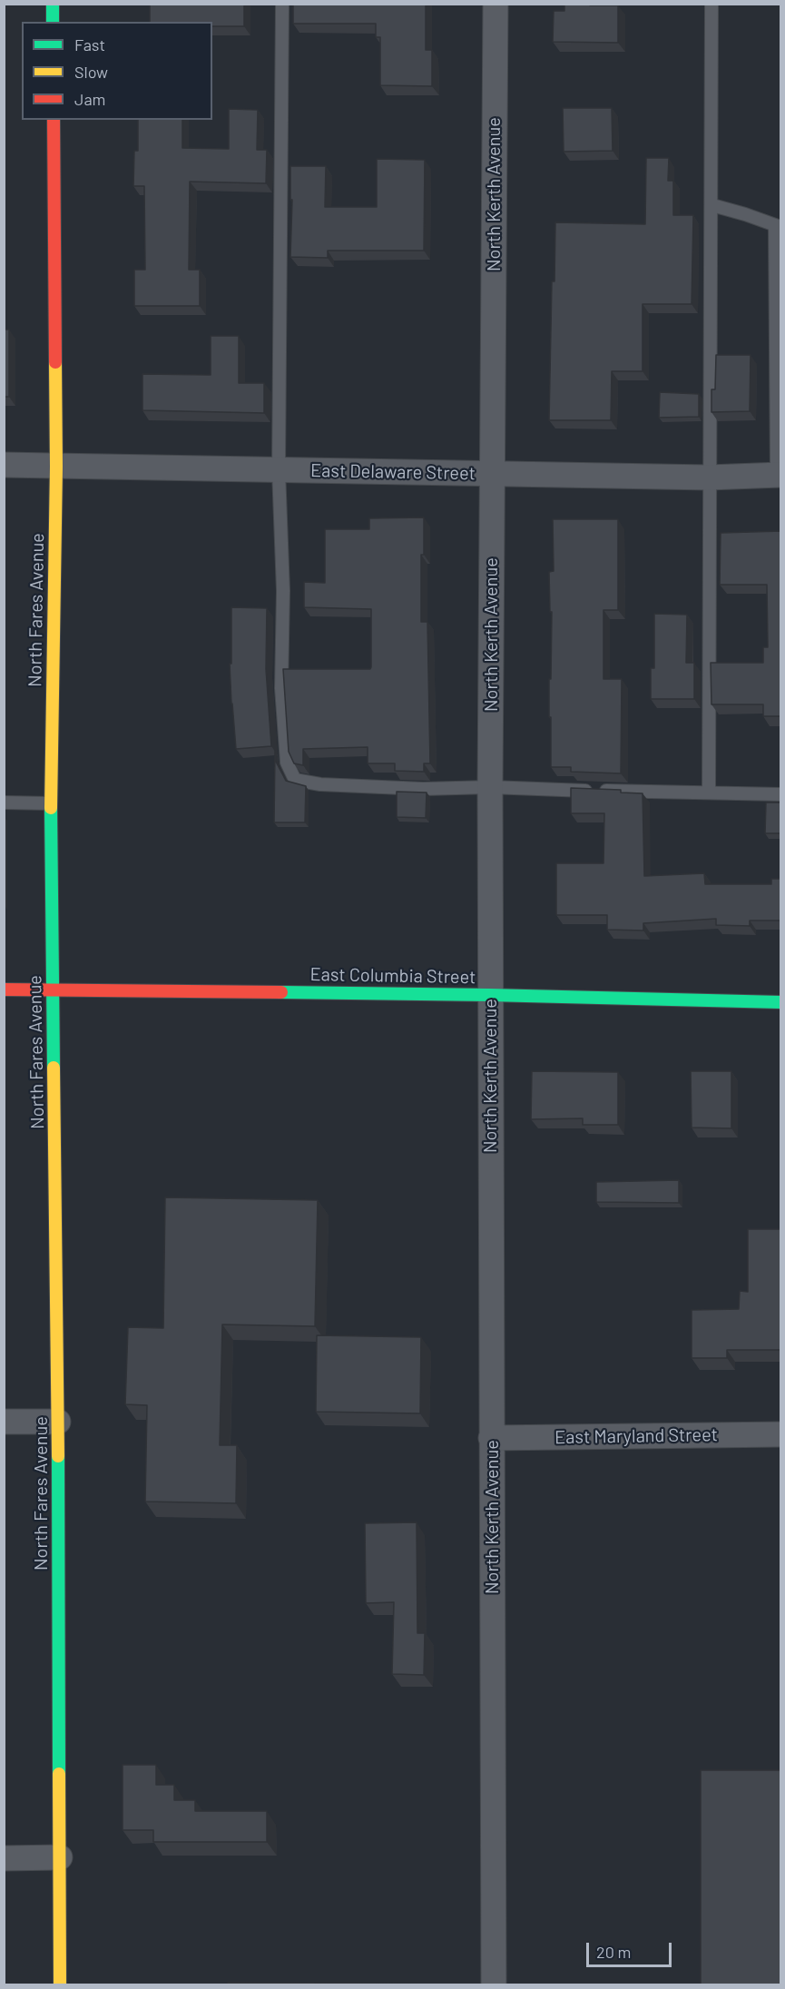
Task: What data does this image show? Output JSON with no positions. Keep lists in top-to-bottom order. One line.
{"streets":{"street":["North Kerth Avenue","East Delaware Street","North Fares Avenue","East Columbia Street","East Maryland Street"]},"crossings":[["North Kerth Avenue","East Delaware Street"],["North Kerth Avenue","East Columbia Street"],["North Kerth Avenue","East Maryland Street"],["East Delaware Street","North Fares Avenue"],["North Fares Avenue","East Columbia Street"]],"legend":["Fast","Slow","Jam"],"scale_bar":"20 m"}
